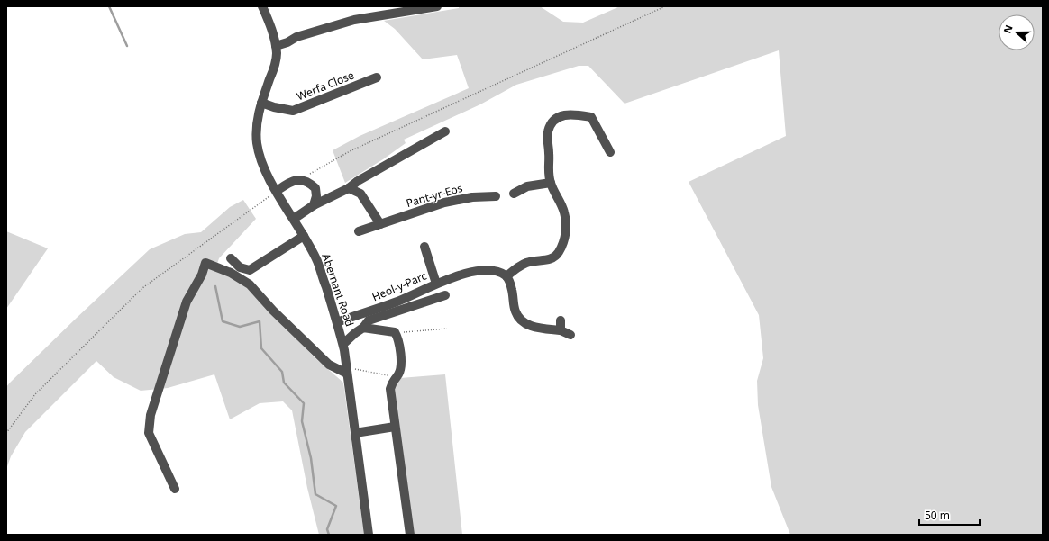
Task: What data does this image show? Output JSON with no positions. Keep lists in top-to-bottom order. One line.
{"streets":{"street":["Werfa Close","Pant-yr-Eos","Heol-y-Parc","Abernant Road"]},"crossings":[["Werfa Close","Abernant Road"],["Heol-y-Parc","Abernant Road"]],"scale_bar":"50 m","north":"left"}
